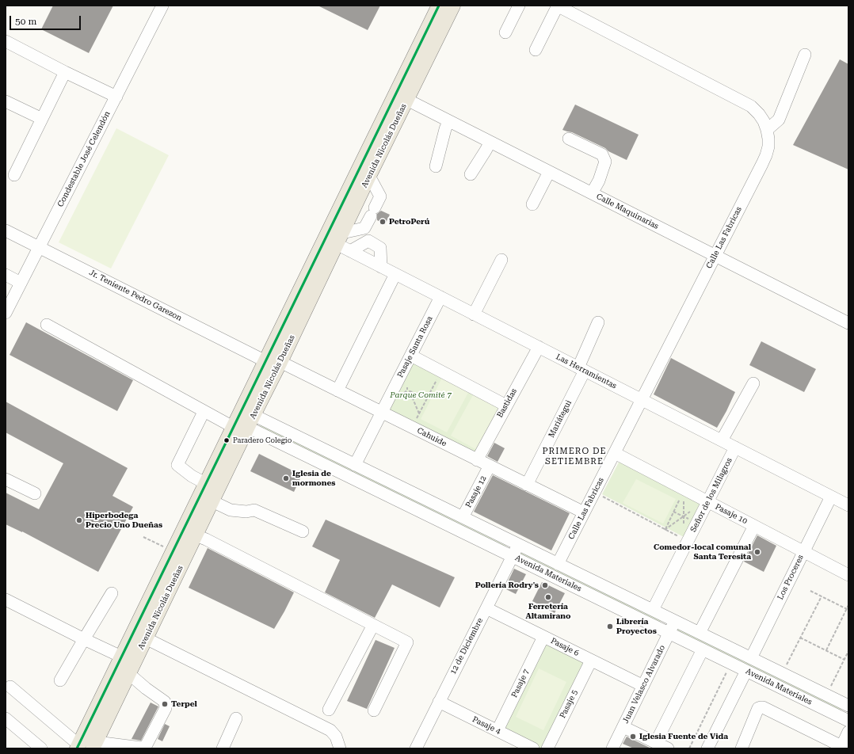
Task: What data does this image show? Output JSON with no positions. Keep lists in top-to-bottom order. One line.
{"streets":{"main road":["Avenida Nicolás Dueñas"],"street":["Condestable José Celendón","Calle Maquinarias","Calle Las Fabricas","Jr. Teniente Pedro Garezon","Pasaje Santa Rosa","Las Herramientas","Bastidas","Mariátegui","Cahuide","Pasaje 12","Señor de los Milagros","Pasaje 10","Avenida Materiales","Los Proceres","12 de Diciembre","Pasaje 6","Pasaje 7","Juan Velasco Alvarado","Pasaje 5","Pasaje 4"]},"crossings":[["Avenida Nicolás Dueñas","Calle Maquinarias"],["Avenida Nicolás Dueñas","Jr. Teniente Pedro Garezon"],["Avenida Nicolás Dueñas","Las Herramientas"],["Avenida Nicolás Dueñas","Cahuide"],["Avenida Nicolás Dueñas","Avenida Materiales"],["Condestable José Celendón","Jr. Teniente Pedro Garezon"],["Calle Maquinarias","Calle Las Fabricas"],["Calle Las Fabricas","Las Herramientas"],["Calle Las Fabricas","Cahuide"],["Calle Las Fabricas","Pasaje 10"],["Calle Las Fabricas","Avenida Materiales"],["Pasaje Santa Rosa","Las Herramientas"],["Pasaje Santa Rosa","Cahuide"],["Pasaje Santa Rosa","Avenida Materiales"],["Las Herramientas","Bastidas"],["Las Herramientas","Mariátegui"],["Las Herramientas","Señor de los Milagros"],["Las Herramientas","Los Proceres"],["Bastidas","Cahuide"],["Mariátegui","Cahuide"],["Cahuide","Pasaje 12"],["Pasaje 12","Avenida Materiales"],["Señor de los Milagros","Pasaje 10"],["Señor de los Milagros","Avenida Materiales"],["Pasaje 10","Los Proceres"],["Avenida Materiales","Los Proceres"],["Avenida Materiales","12 de Diciembre"],["Avenida Materiales","Juan Velasco Alvarado"],["12 de Diciembre","Pasaje 6"],["12 de Diciembre","Pasaje 4"],["Pasaje 6","Pasaje 7"],["Pasaje 6","Juan Velasco Alvarado"],["Pasaje 6","Pasaje 5"],["Pasaje 7","Pasaje 4"]],"districts":["PRIMERO DE SETIEMBRE"],"parks":["Parque Comité 7"],"places":["PetroPerú","Paradero Colegio","Iglesia de mormones","Hiperbodega Precio Uno Dueñas","Comedor-local comunal Santa Teresita","Pollería Rodry's","Ferretería Altamirano","Librería Proyectos","Terpel","Iglesia Fuente de Vida"],"scale_bar":"50 m"}
